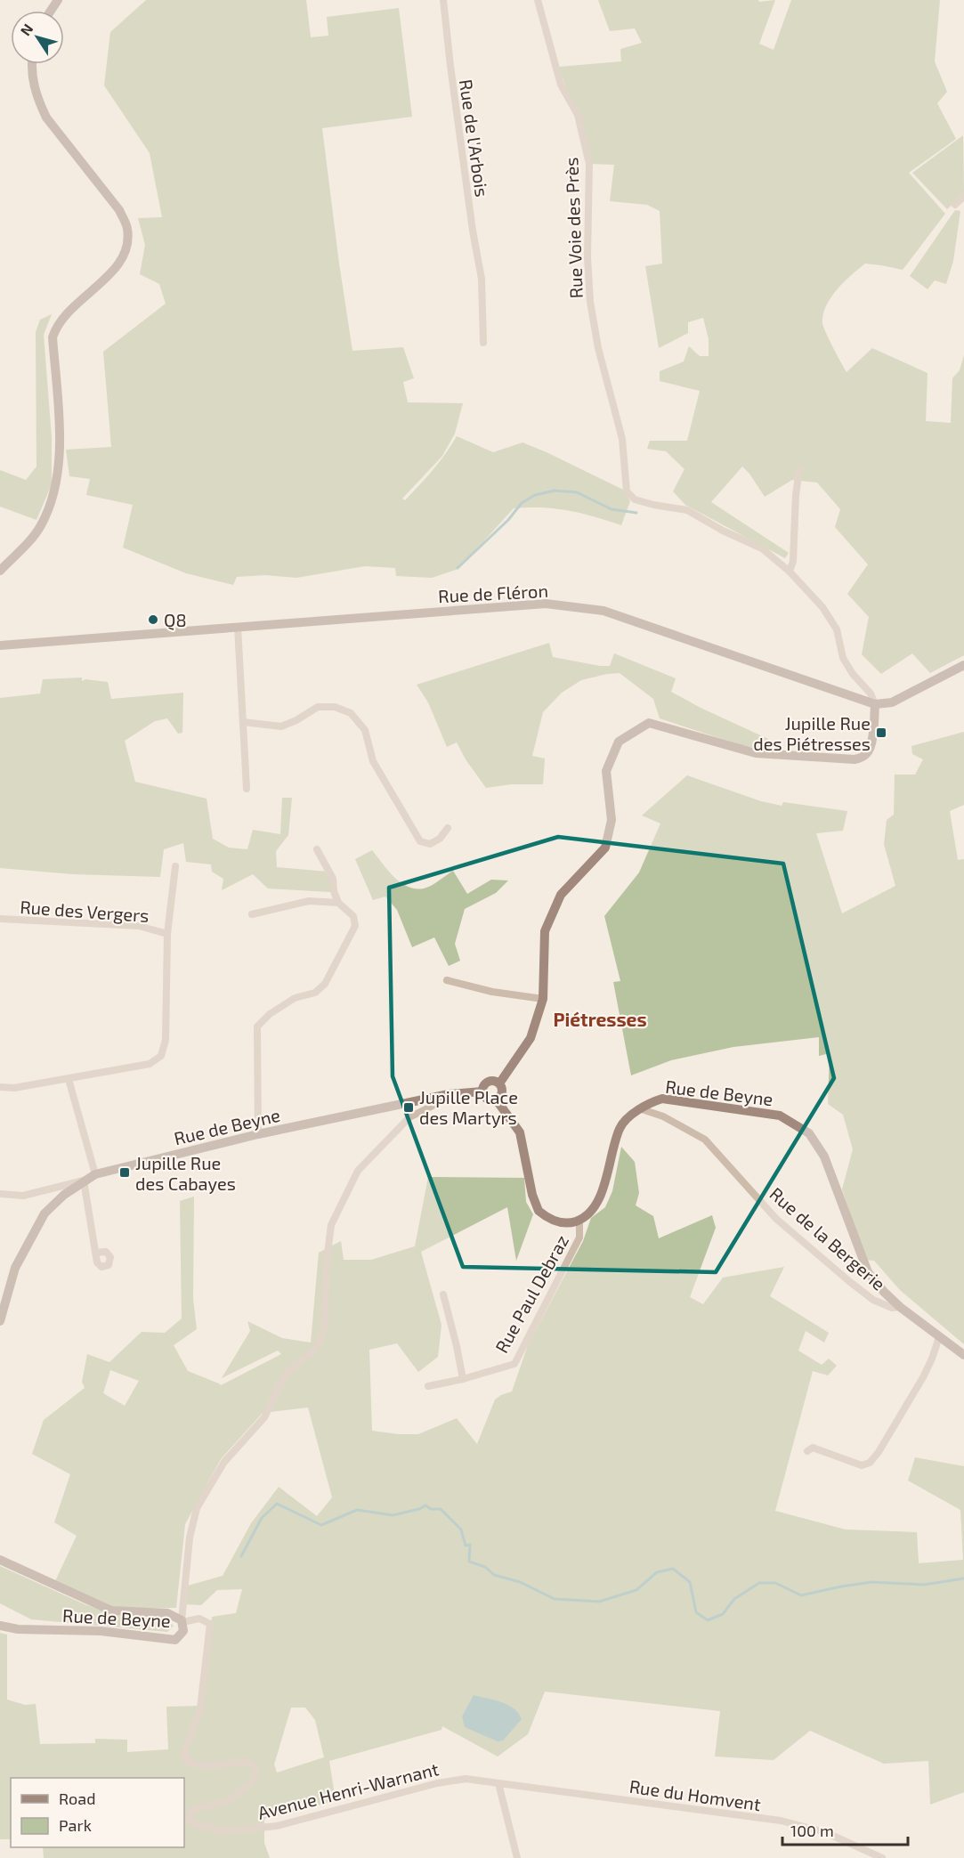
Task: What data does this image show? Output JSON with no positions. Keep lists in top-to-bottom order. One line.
{"streets":{"street":["Rue de l'Arbois","Rue Voie des Près","Rue de Fléron","Rue des Vergers","Rue de Beyne","Rue de la Bergerie","Rue Paul Debraz","Avenue Henri-Warnant","Rue du Homvent"]},"crossings":[["Rue de Beyne","Rue de la Bergerie"],["Rue de Beyne","Rue Paul Debraz"],["Rue de Beyne","Avenue Henri-Warnant"],["Avenue Henri-Warnant","Rue du Homvent"]],"districts":["Piétresses"],"places":{"other":["Q8"],"transit":["Jupille Rue des Piétresses","Jupille Place des Martyrs","Jupille Rue des Cabayes"]},"legend":["Road","Park"],"scale_bar":"100 m","north":"top left"}
